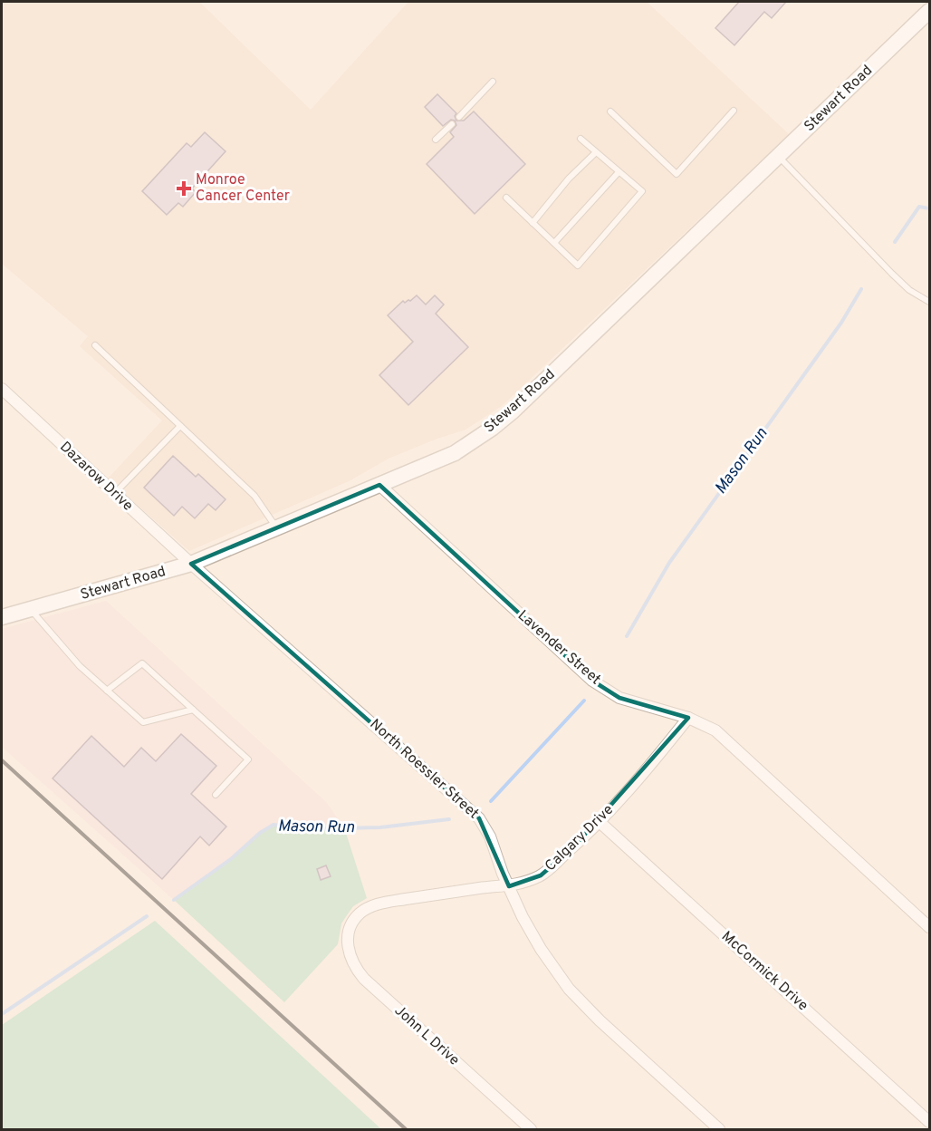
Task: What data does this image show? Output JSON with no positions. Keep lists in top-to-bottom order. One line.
{"streets":{"street":["Stewart Road","Dazarow Drive","Lavender Street","North Roessler Street","Calgary Drive","McCormick Drive","John L Drive"]},"crossings":[["Stewart Road","Dazarow Drive"],["Stewart Road","Lavender Street"],["Stewart Road","North Roessler Street"],["Dazarow Drive","North Roessler Street"],["Lavender Street","Calgary Drive"],["North Roessler Street","Calgary Drive"],["Calgary Drive","McCormick Drive"],["Calgary Drive","John L Drive"]],"water":["Mason Run"],"places":{"health":["Monroe Cancer Center"]}}
